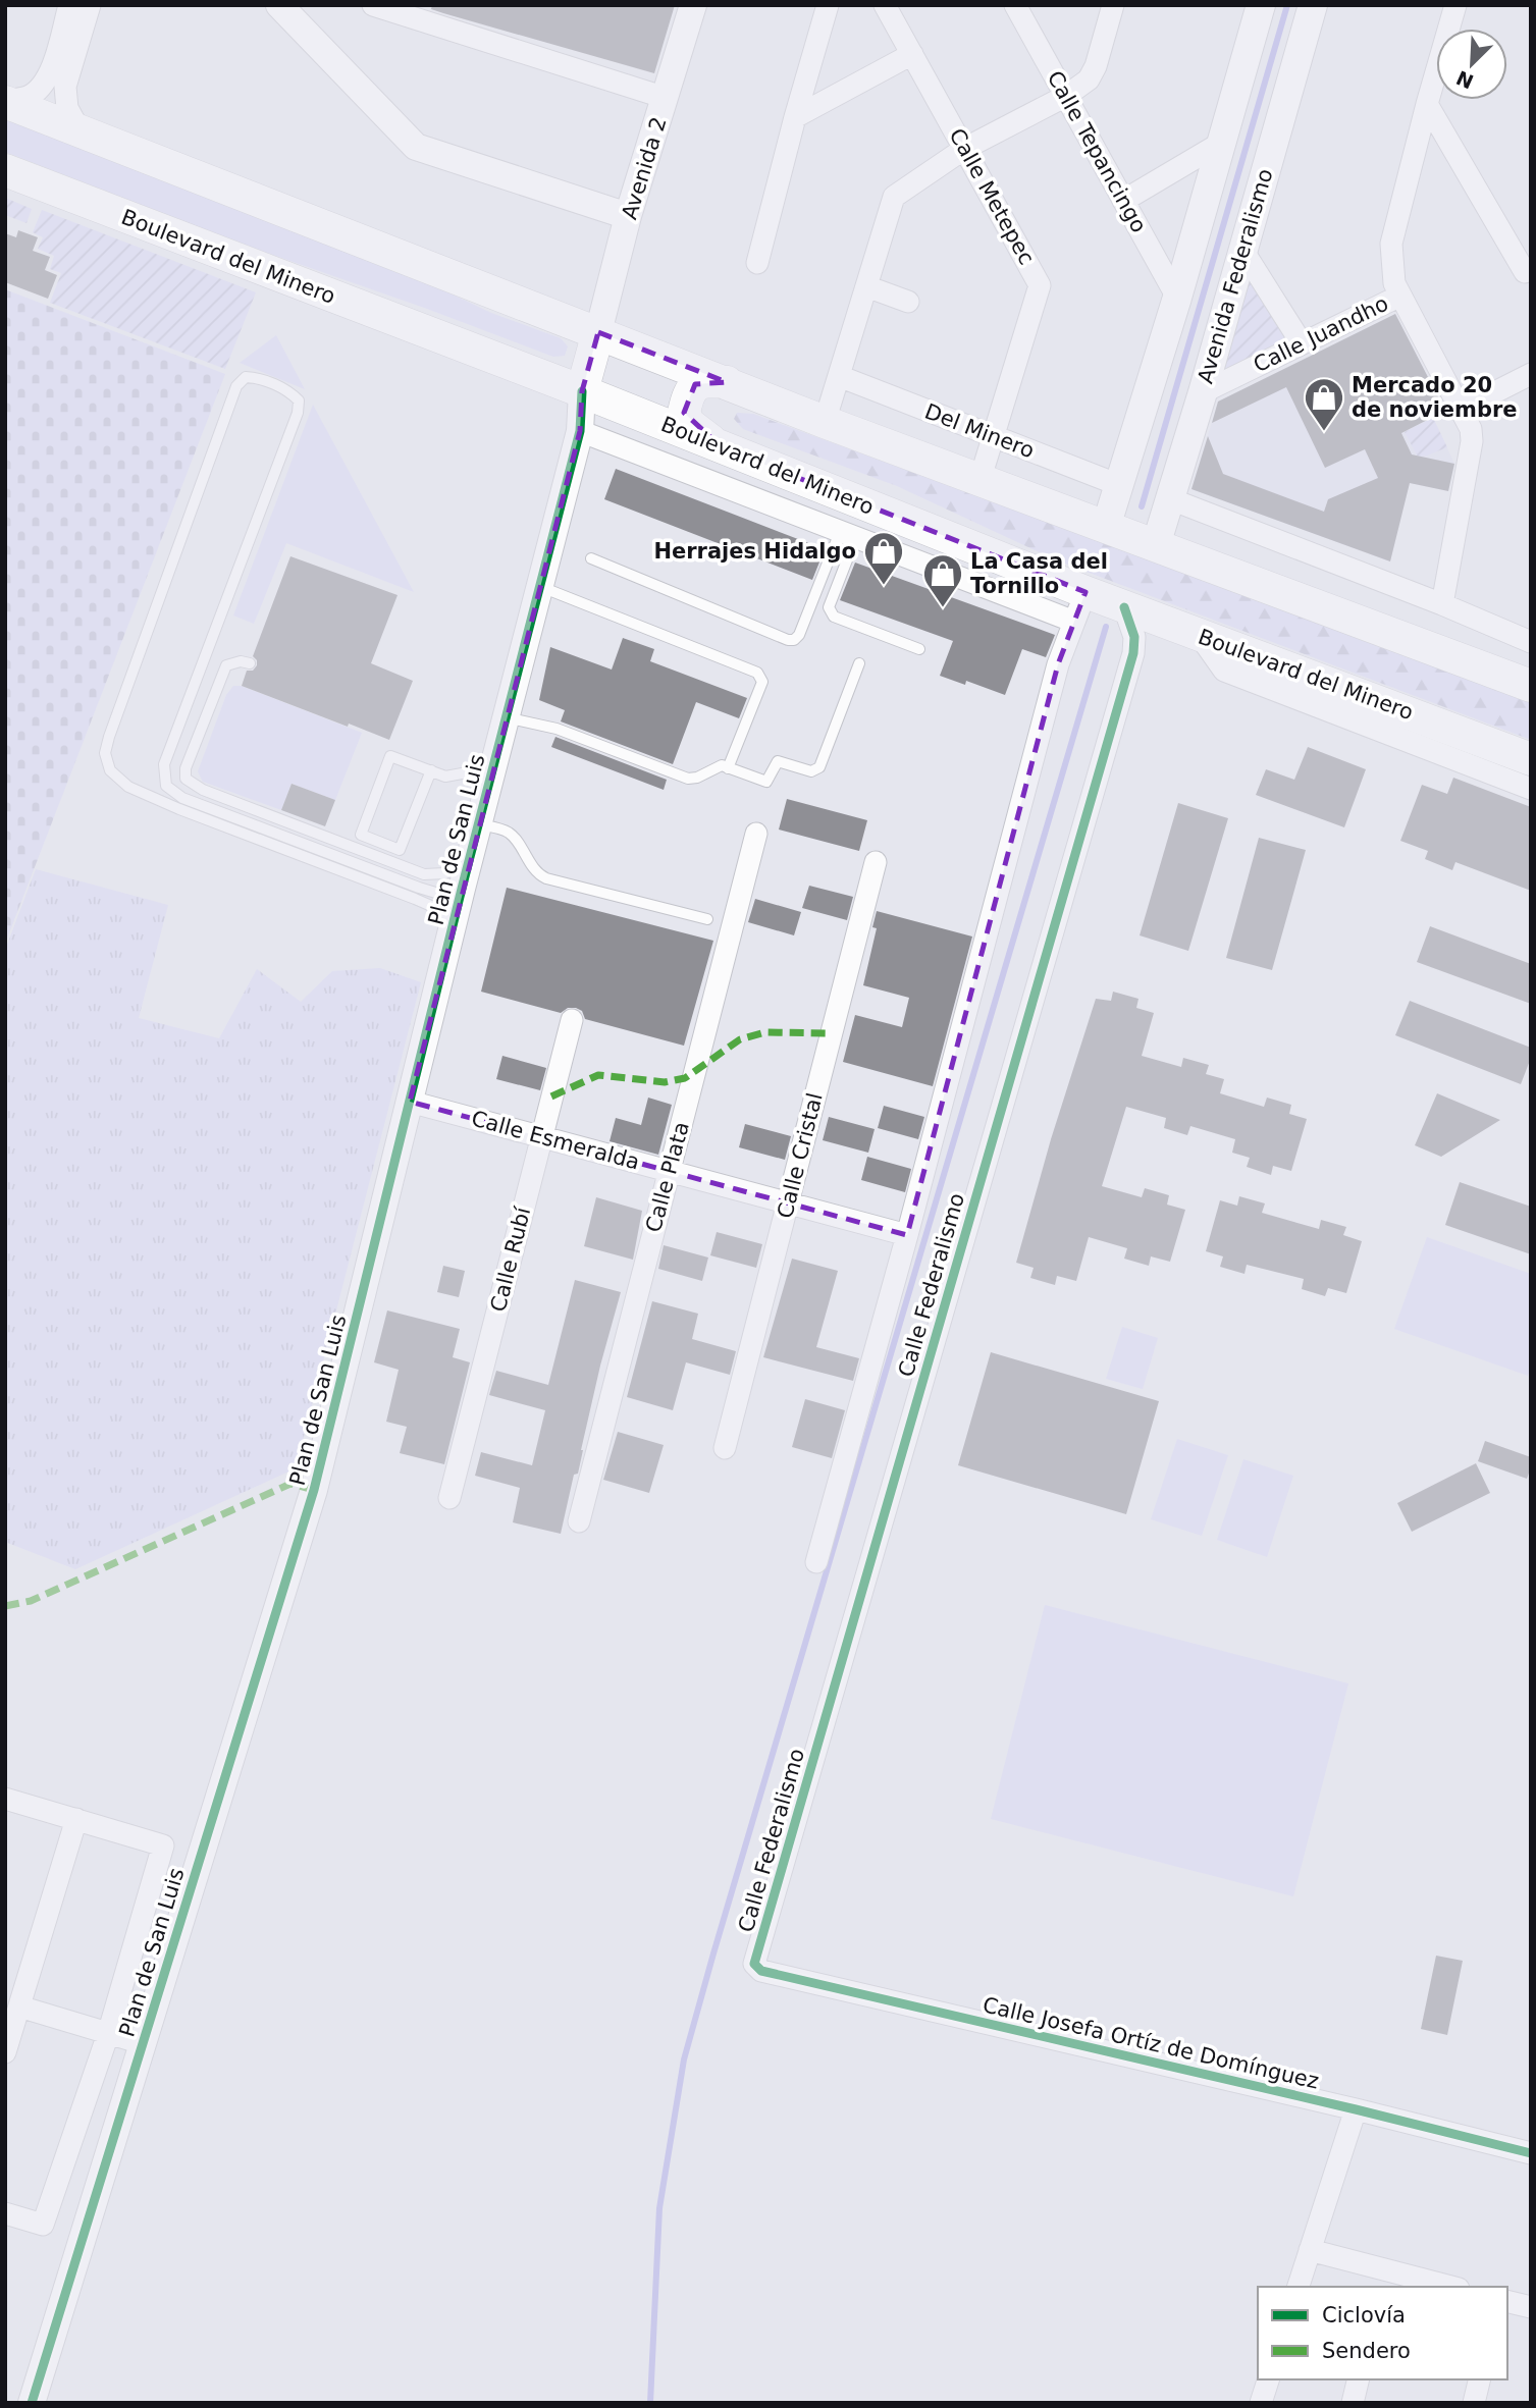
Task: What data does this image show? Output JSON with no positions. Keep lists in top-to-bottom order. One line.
{"streets":{"main road":["Boulevard del Minero","Avenida Federalismo"],"street":["Calle Tepancingo","Avenida 2","Calle Metepec","Calle Juandho","Del Minero","Plan de San Luis","Calle Esmeralda","Calle Cristal","Calle Plata","Calle Rubí","Calle Federalismo","Calle Josefa Ortíz de Domínguez"]},"crossings":[["Calle Metepec","Del Minero"],["Boulevard del Minero","Plan de San Luis"],["Boulevard del Minero","Calle Federalismo"],["Avenida Federalismo","Calle Juandho"],["Plan de San Luis","Calle Esmeralda"],["Calle Esmeralda","Calle Cristal"],["Calle Esmeralda","Calle Plata"],["Calle Esmeralda","Calle Rubí"],["Calle Esmeralda","Calle Federalismo"],["Calle Federalismo","Calle Josefa Ortíz de Domínguez"]],"places":{"shop":["Mercado 20 de noviembre","Herrajes Hidalgo","La Casa del Tornillo"]},"legend":["Ciclovía","Sendero"],"north":"bottom left"}
